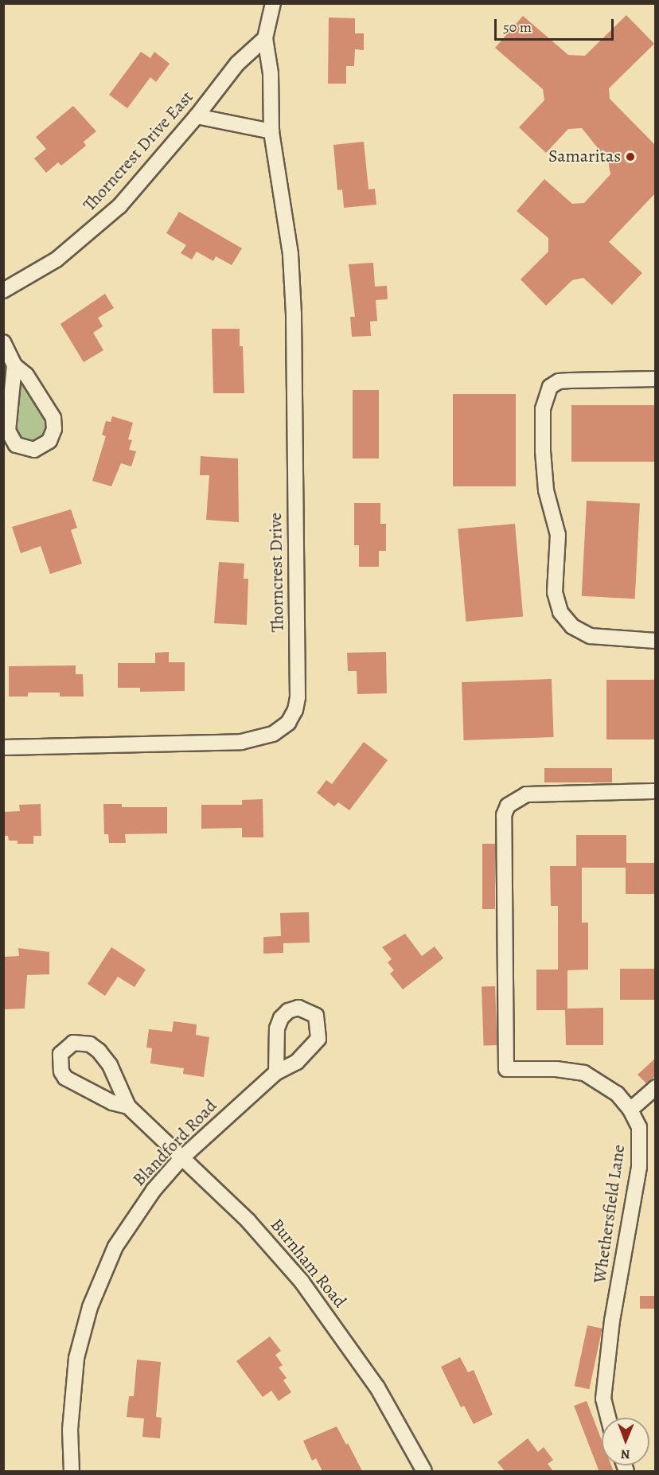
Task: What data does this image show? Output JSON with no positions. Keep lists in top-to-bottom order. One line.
{"streets":{"street":["Thorncrest Drive East","Thorncrest Drive","Blandford Road","Whethersfield Lane","Burnham Road"]},"crossings":[["Thorncrest Drive East","Thorncrest Drive"],["Blandford Road","Burnham Road"]],"places":["Samaritas"],"scale_bar":"50 m","north":"bottom"}
